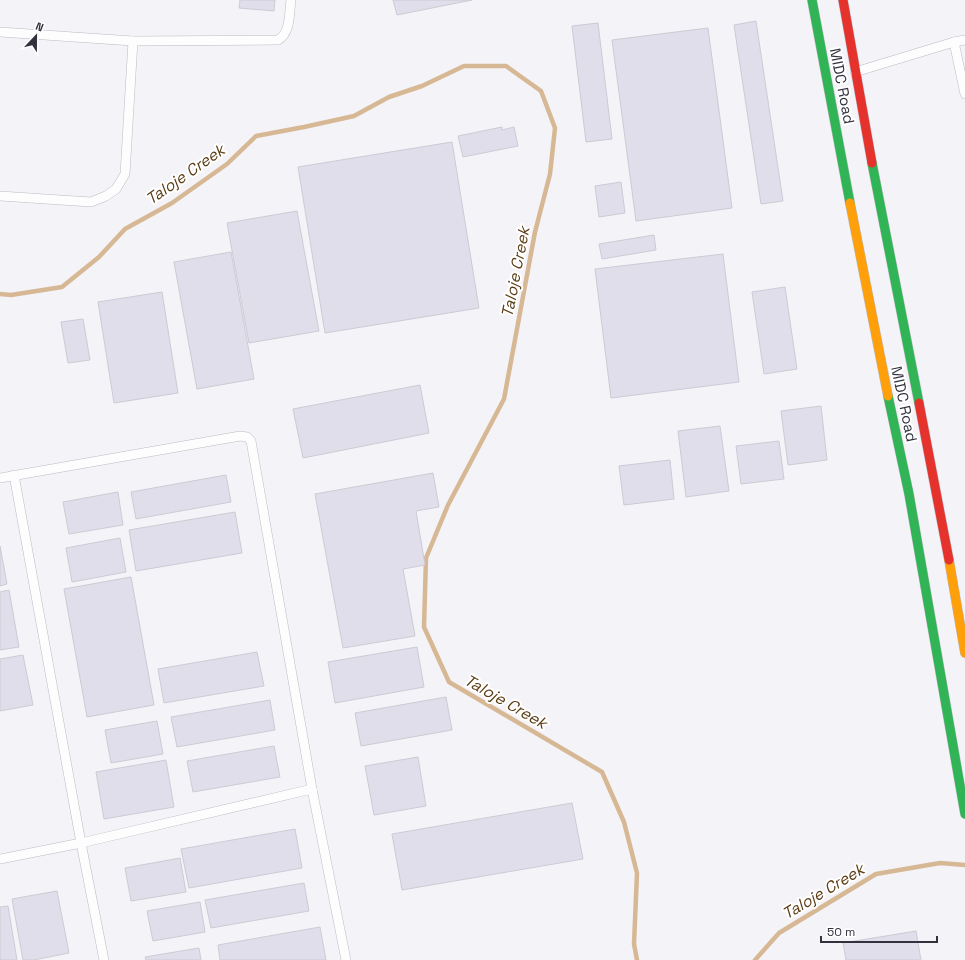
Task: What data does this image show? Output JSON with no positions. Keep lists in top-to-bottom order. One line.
{"streets":{"main road":["MIDC Road"]},"water":["Taloje Creek"],"scale_bar":"50 m","north":"top"}
